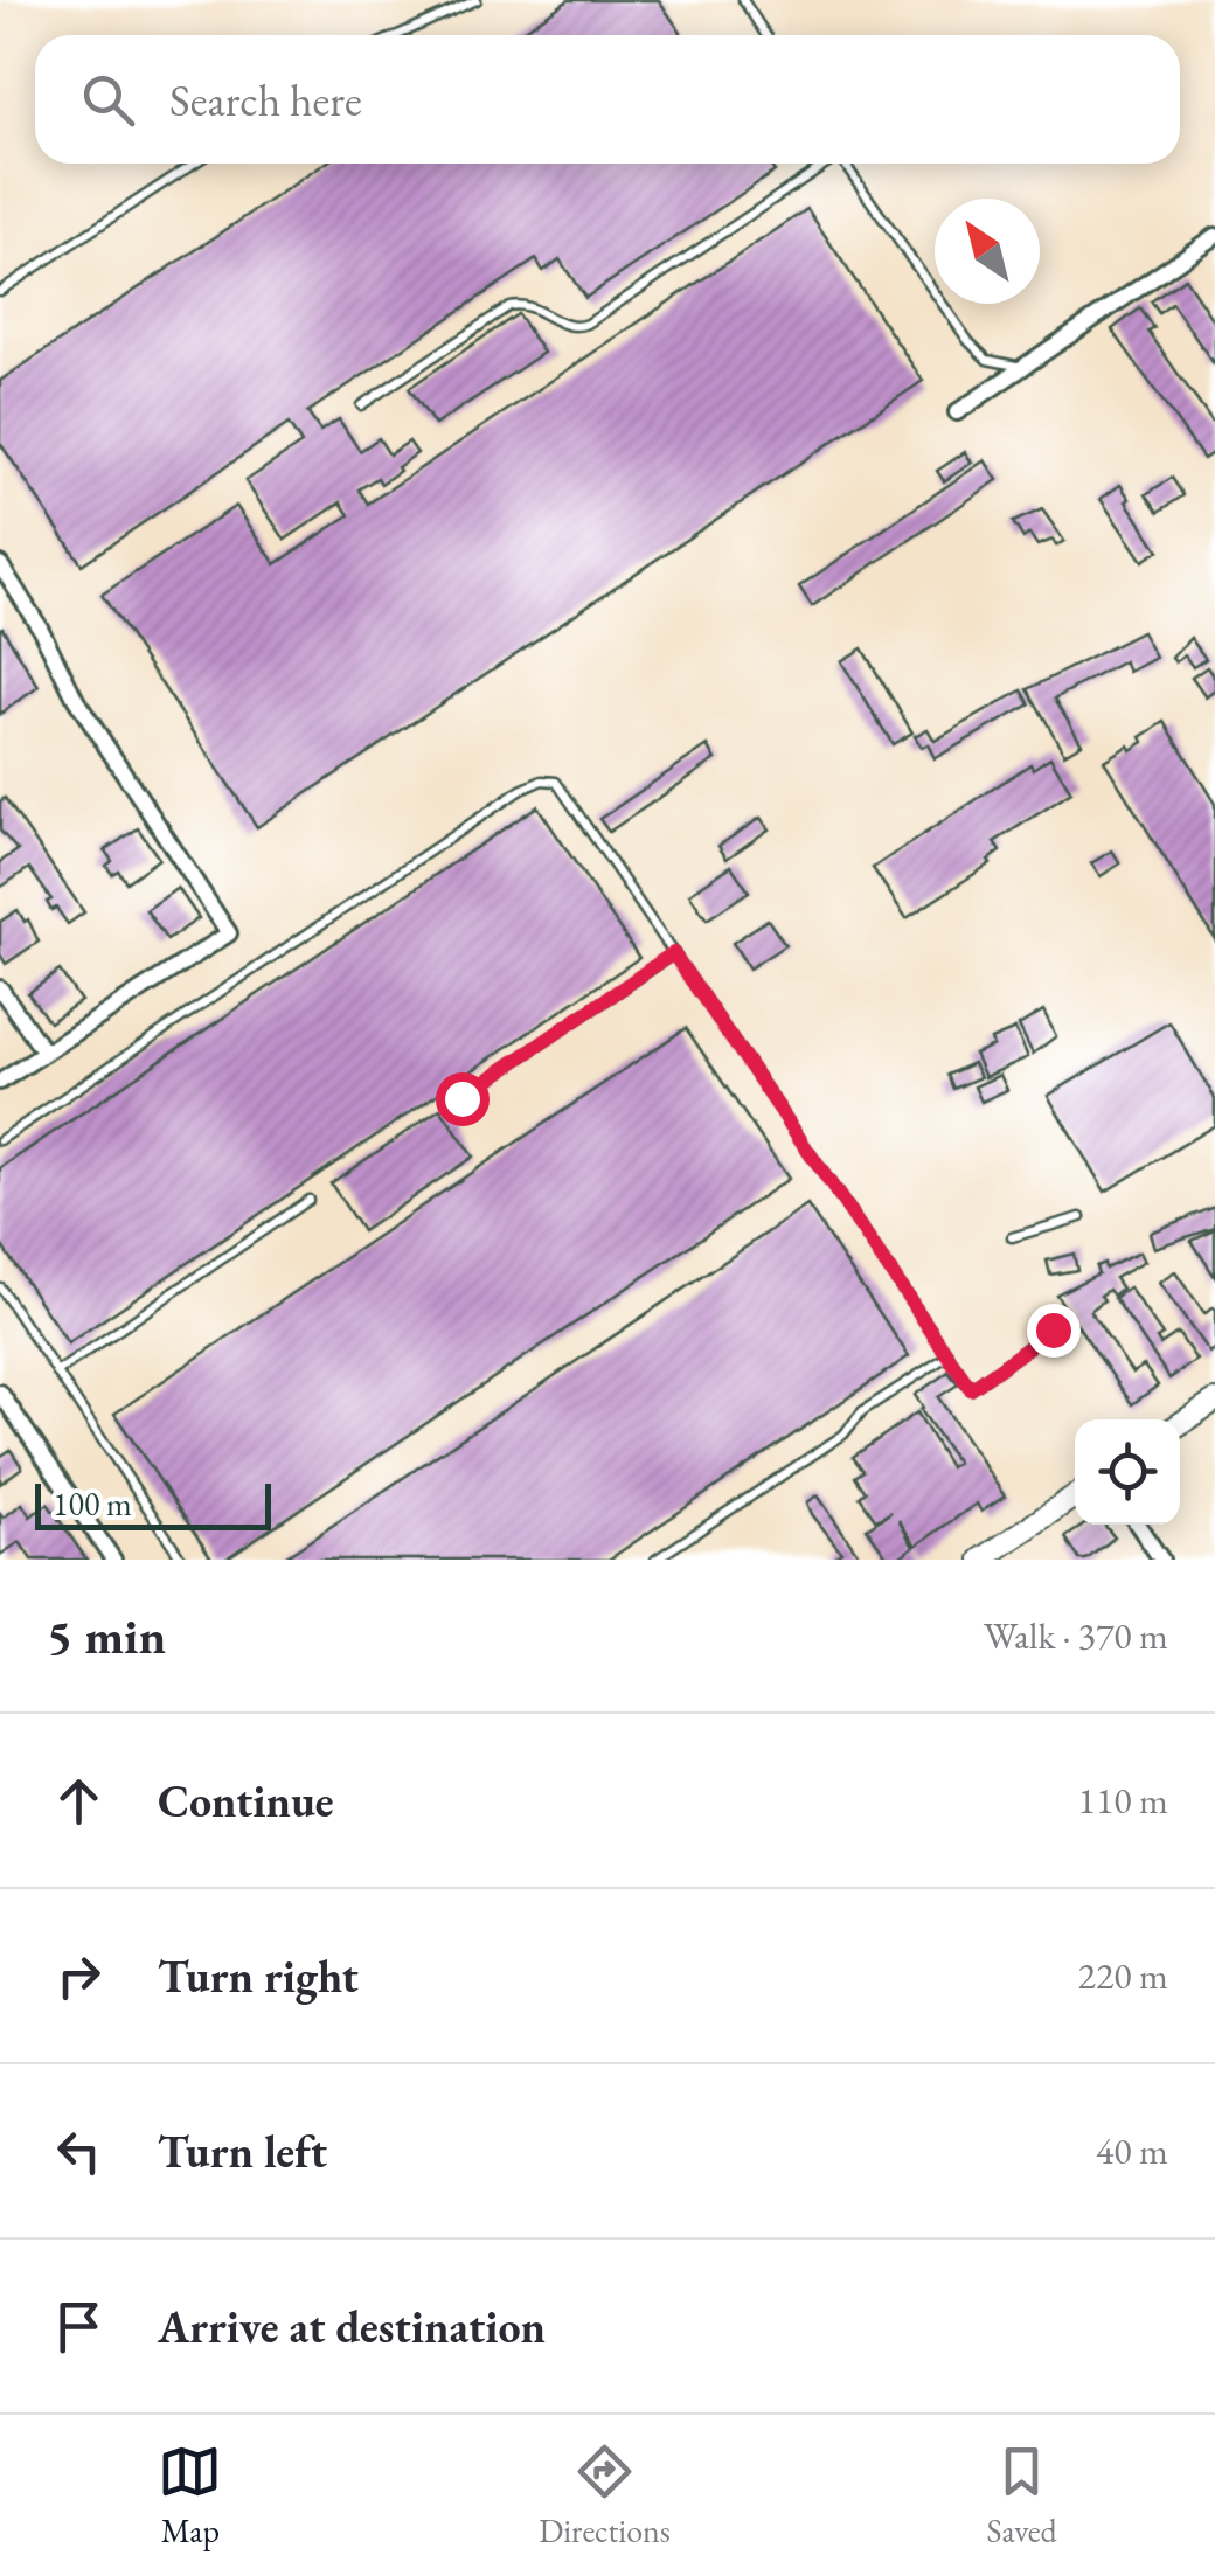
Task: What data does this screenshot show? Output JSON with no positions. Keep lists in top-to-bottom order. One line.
{"scale_bar":"100 m","north":"top left","page":{"search":"Search here","scale":"100 m","heading":["5 min","Walk · 370 m"],"list":[["Continue","110 m"],["Turn right","220 m"],["Turn left","40 m"],"Arrive at destination"],"nav":["Map","Directions","Saved"]}}
